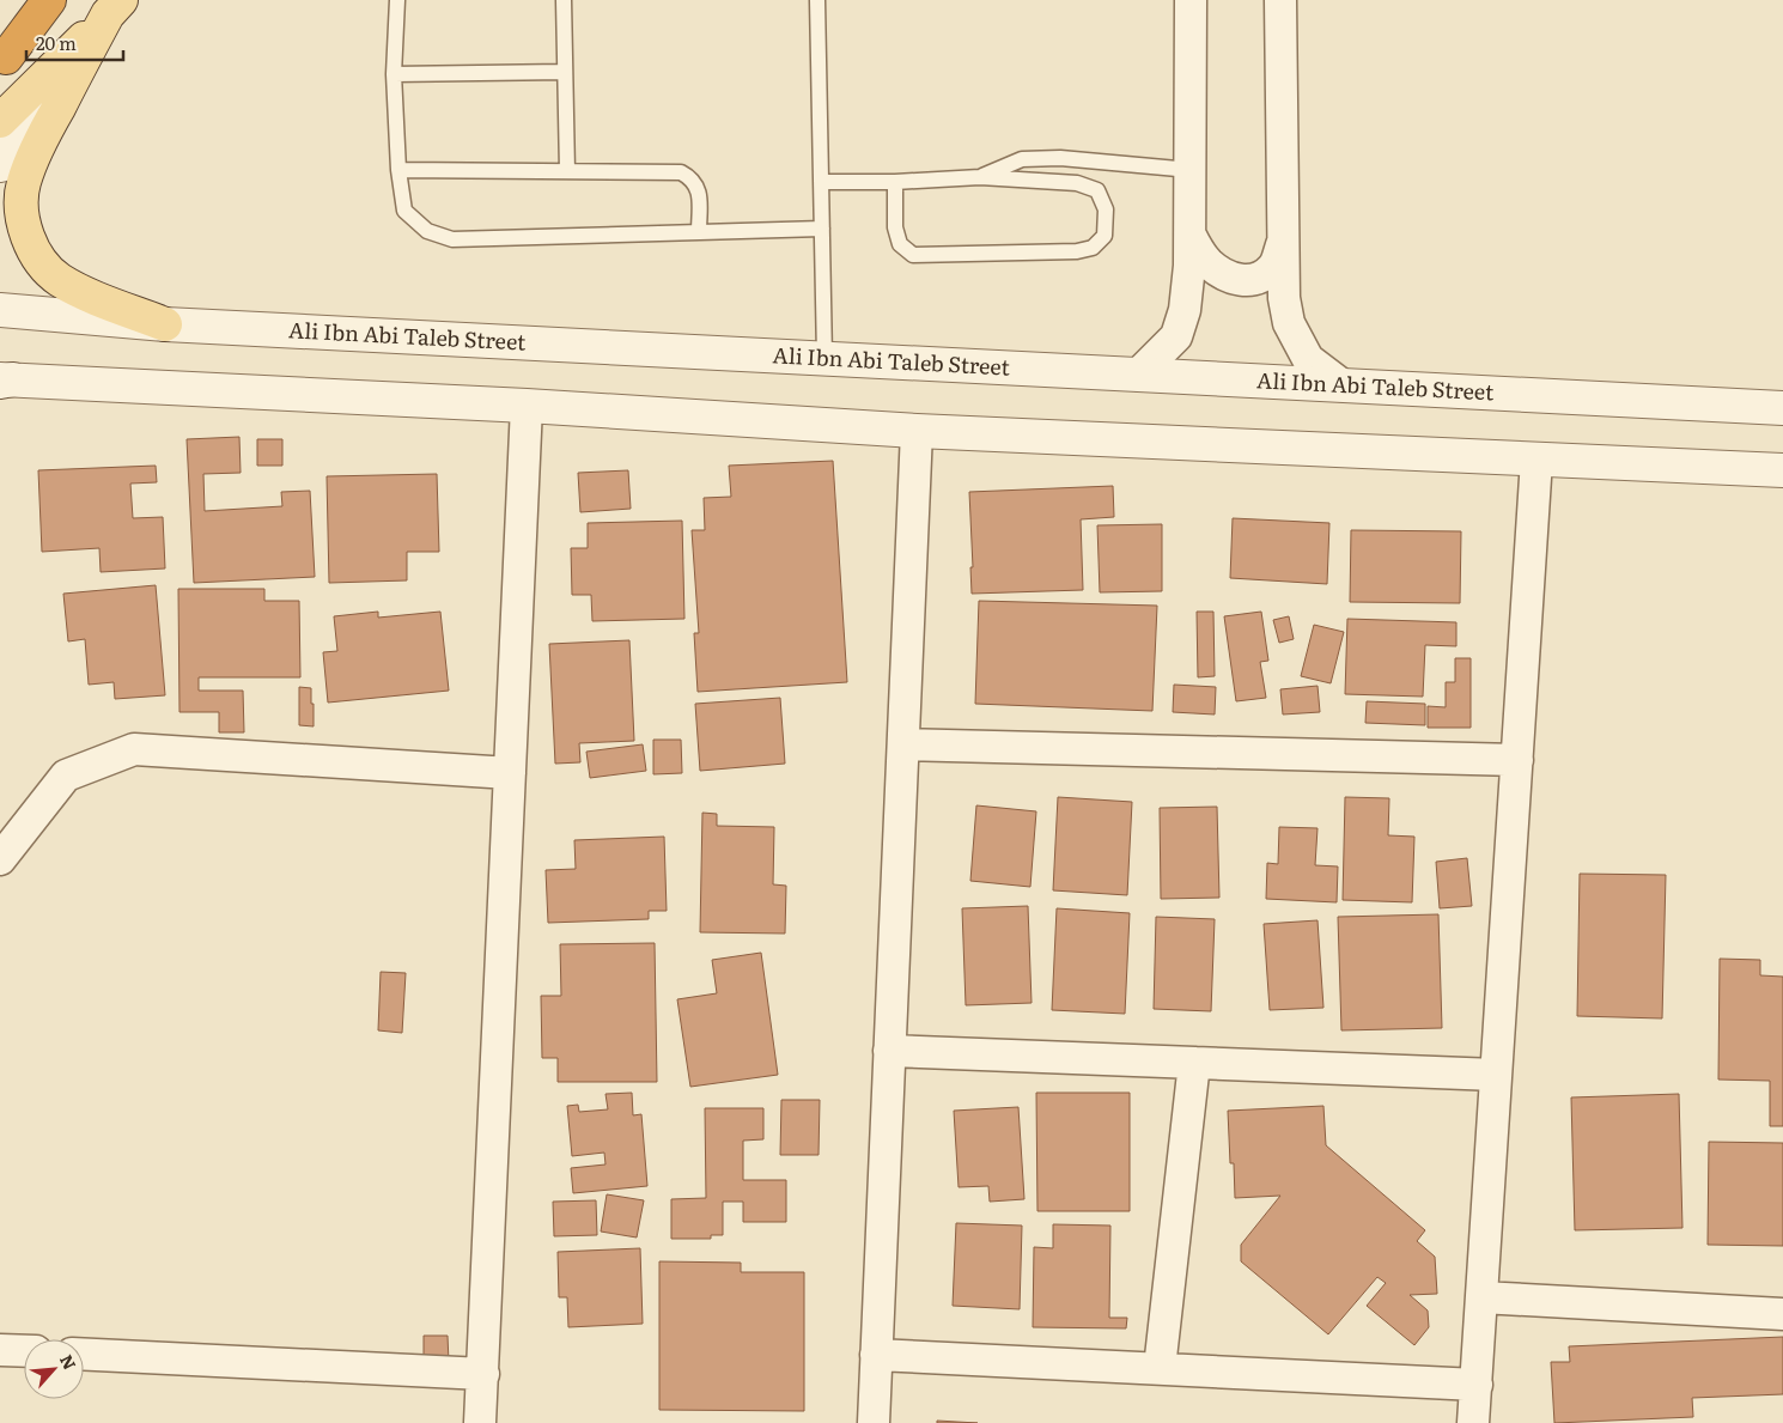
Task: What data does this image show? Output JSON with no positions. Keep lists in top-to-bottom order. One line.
{"streets":{"street":["Ali Ibn Abi Taleb Street"]},"scale_bar":"20 m","north":"top right"}
